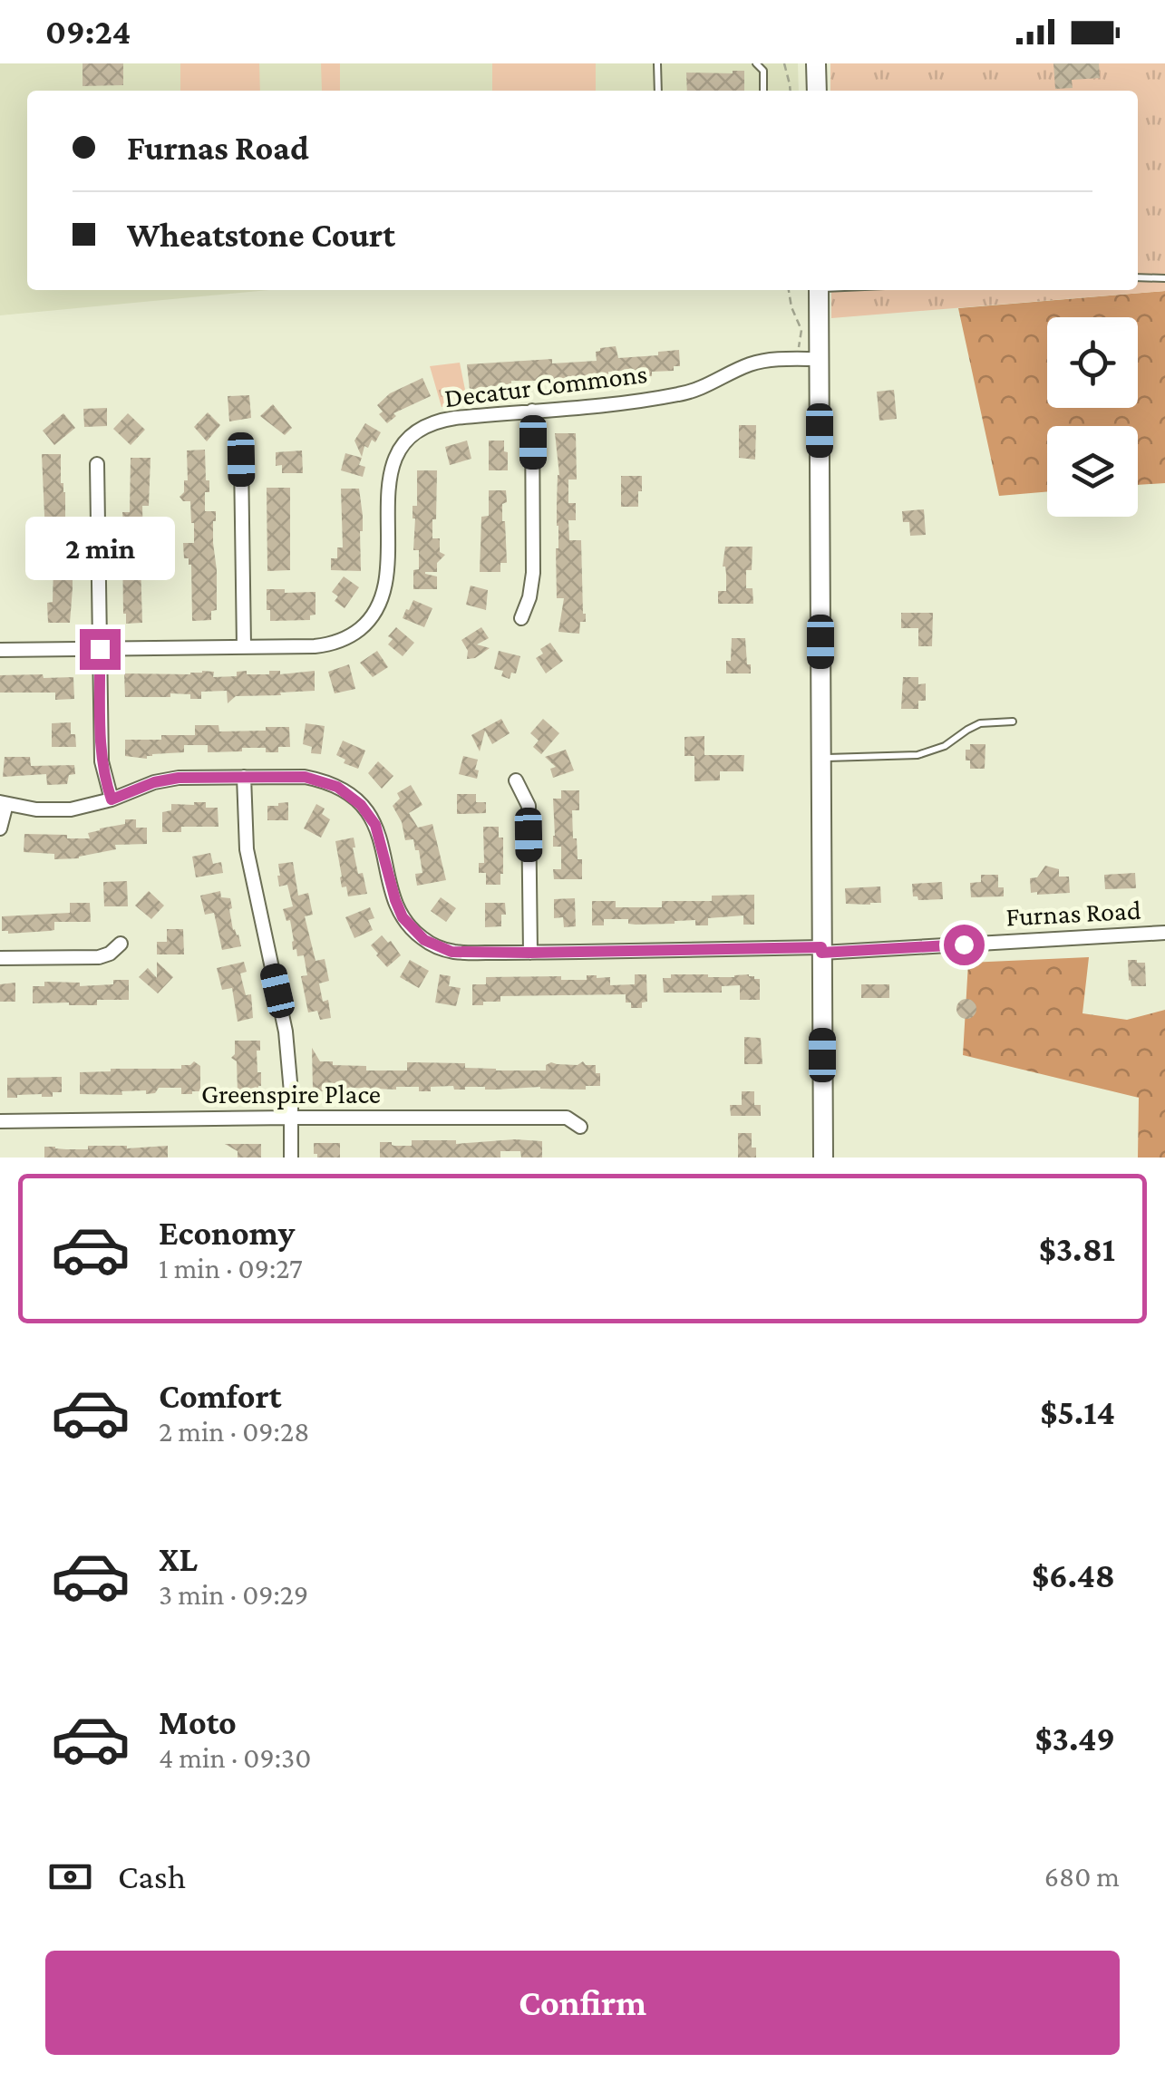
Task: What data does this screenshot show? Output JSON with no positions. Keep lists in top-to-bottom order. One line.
{"streets":{"street":["Decatur Commons","Furnas Road","Greenspire Place"]},"page":{"status":"09:24","banner":["Furnas Road","Wheatstone Court"],"bubble":"2 min","list":[{"name":"Economy","note":"1 min · 09:27","value":"$3.81"},{"name":"Comfort","note":"2 min · 09:28","value":"$5.14"},{"name":"XL","note":"3 min · 09:29","value":"$6.48"},{"name":"Moto","note":"4 min · 09:30","value":"$3.49"}],"pay":["Cash","680 m"],"buttons":"Confirm"}}
